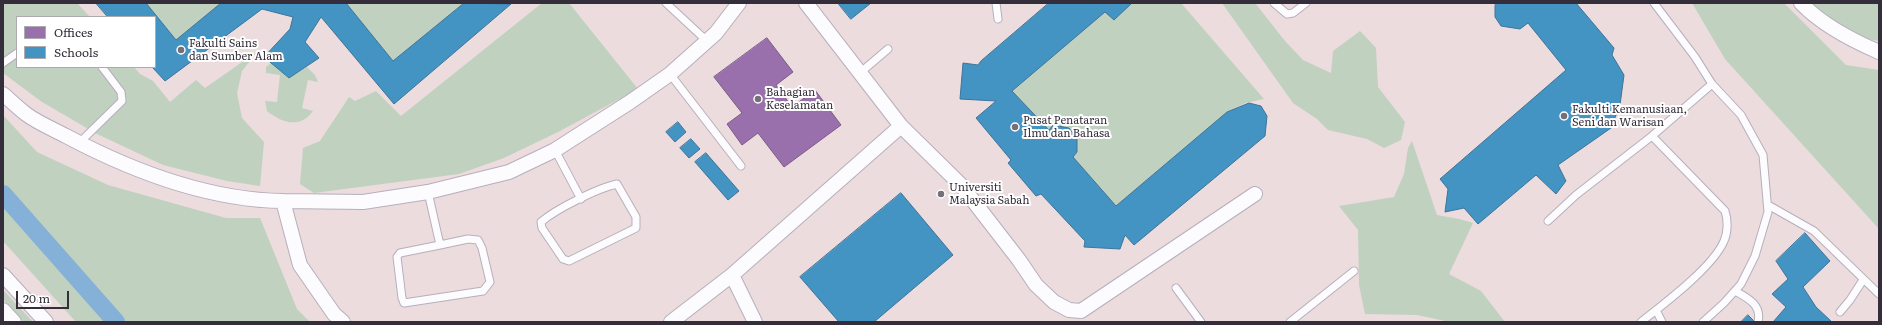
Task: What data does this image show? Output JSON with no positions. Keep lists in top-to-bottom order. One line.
{"places":["Fakulti Sains dan Sumber Alam","Bahagian Keselamatan","Fakulti Kemanusiaan, Seni dan Warisan","Pusat Penataran Ilmu dan Bahasa","Universiti Malaysia Sabah"],"legend":["Offices","Schools"],"scale_bar":"20 m"}
